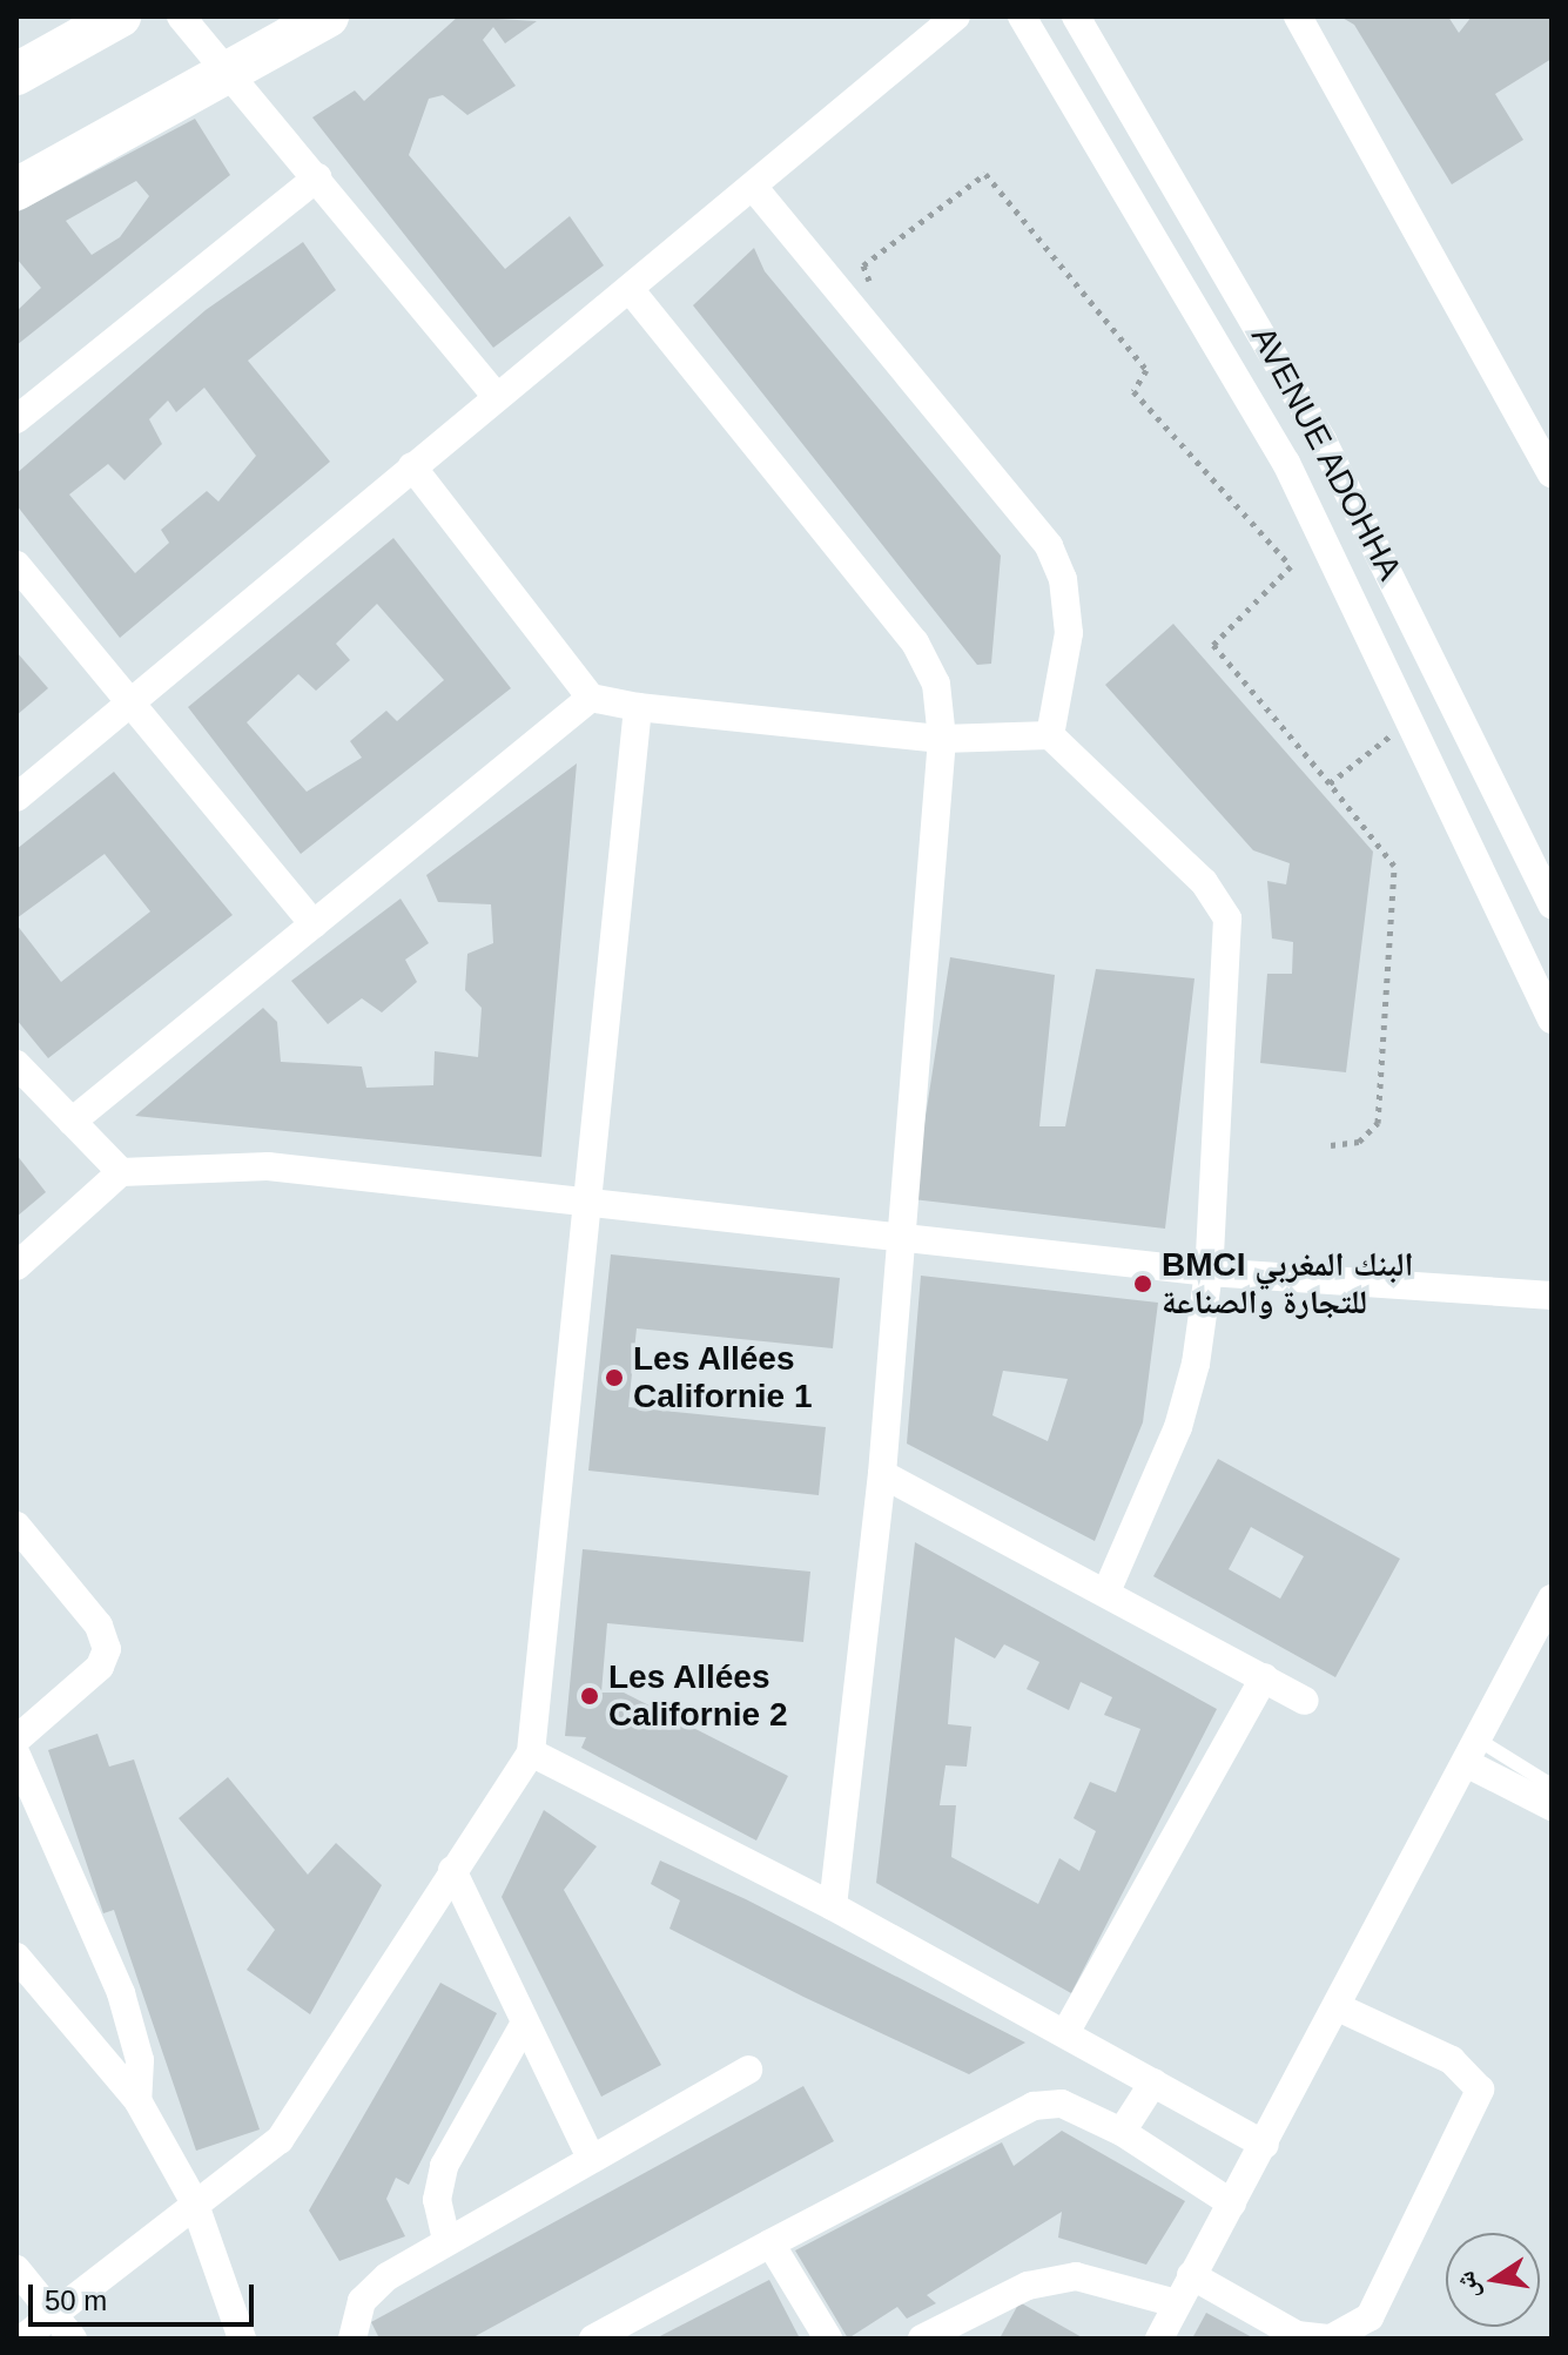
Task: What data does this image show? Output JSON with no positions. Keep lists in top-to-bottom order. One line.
{"streets":{"street":["AVENUE ADOHHA"]},"places":["BMCI البنك المغربي للتجارة والصناعة","Les Allées Californie 1","Les Allées Californie 2"],"scale_bar":"50 m","north":"left"}
